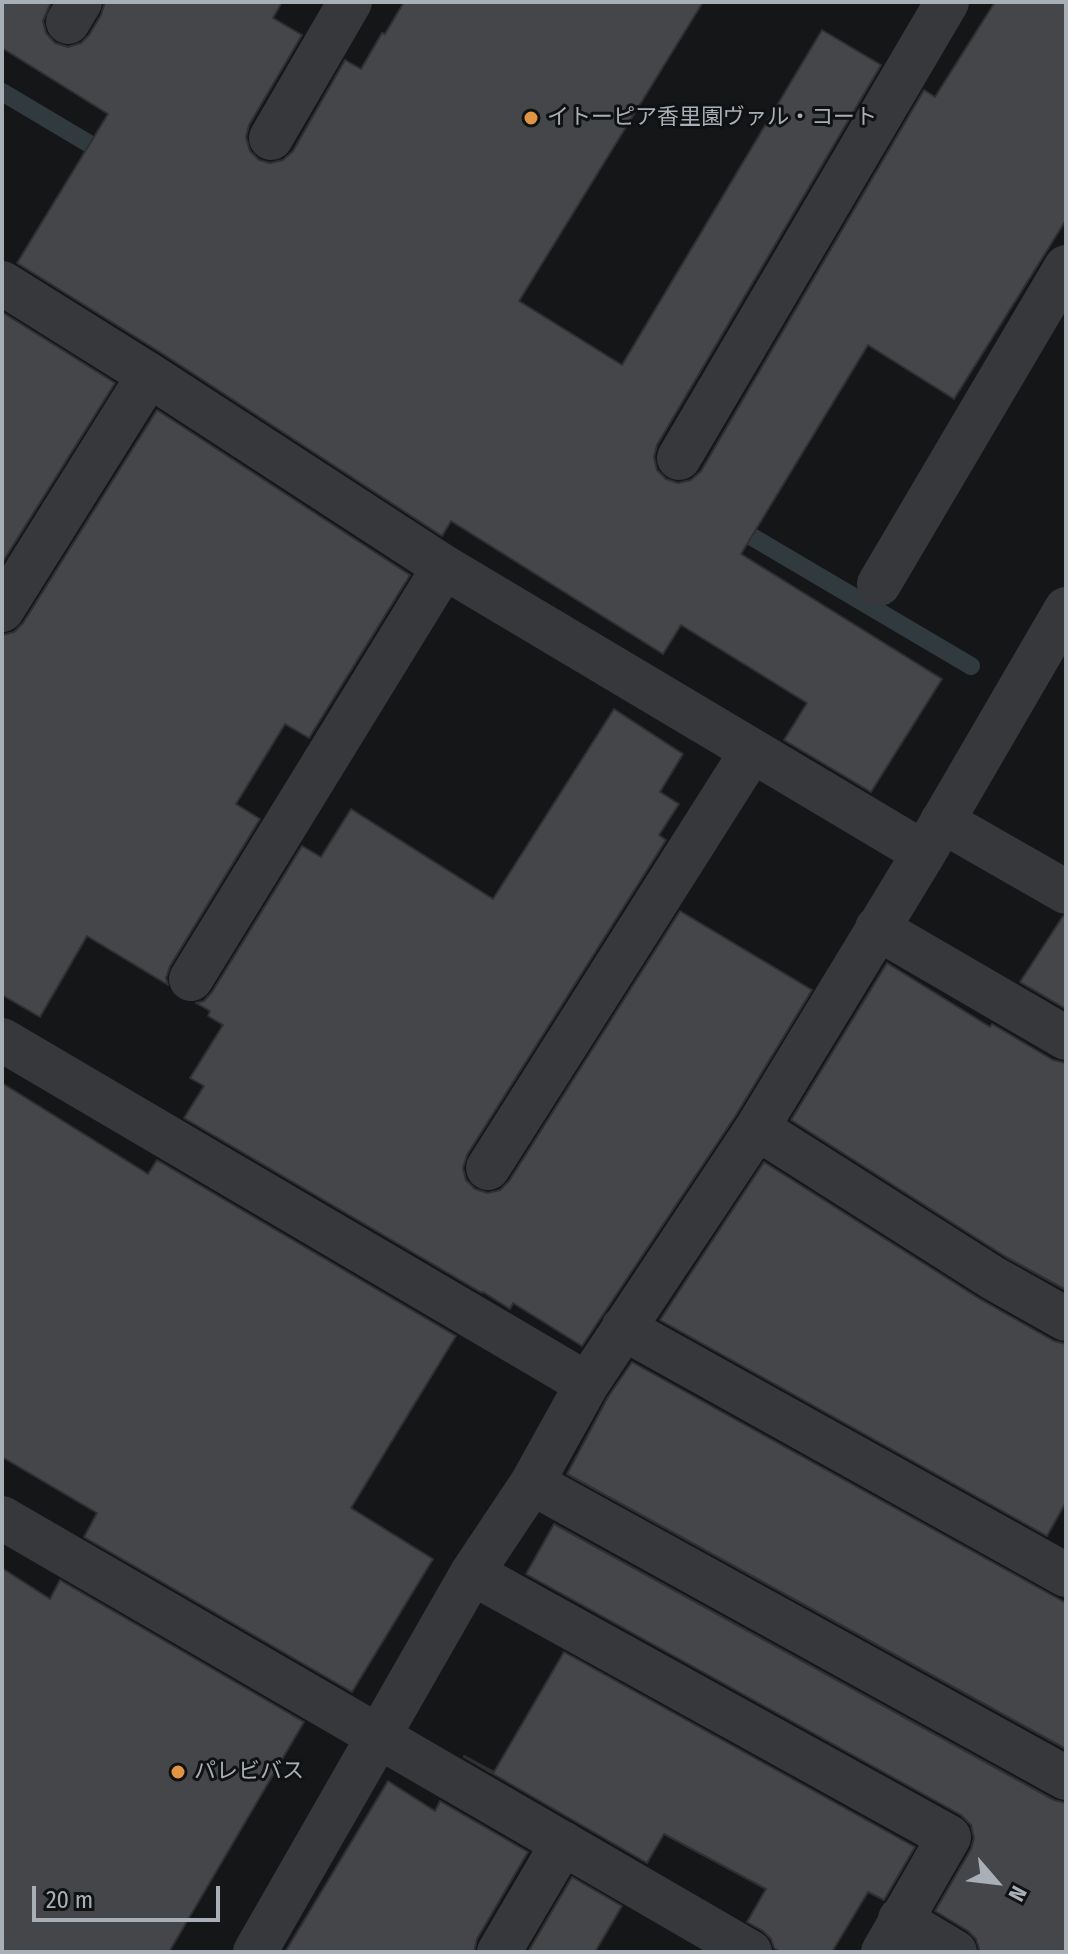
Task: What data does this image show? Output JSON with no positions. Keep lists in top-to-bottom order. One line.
{"places":["イトーピア香里園ヴァル・コート","パレビバス"],"scale_bar":"20 m","north":"bottom right"}
